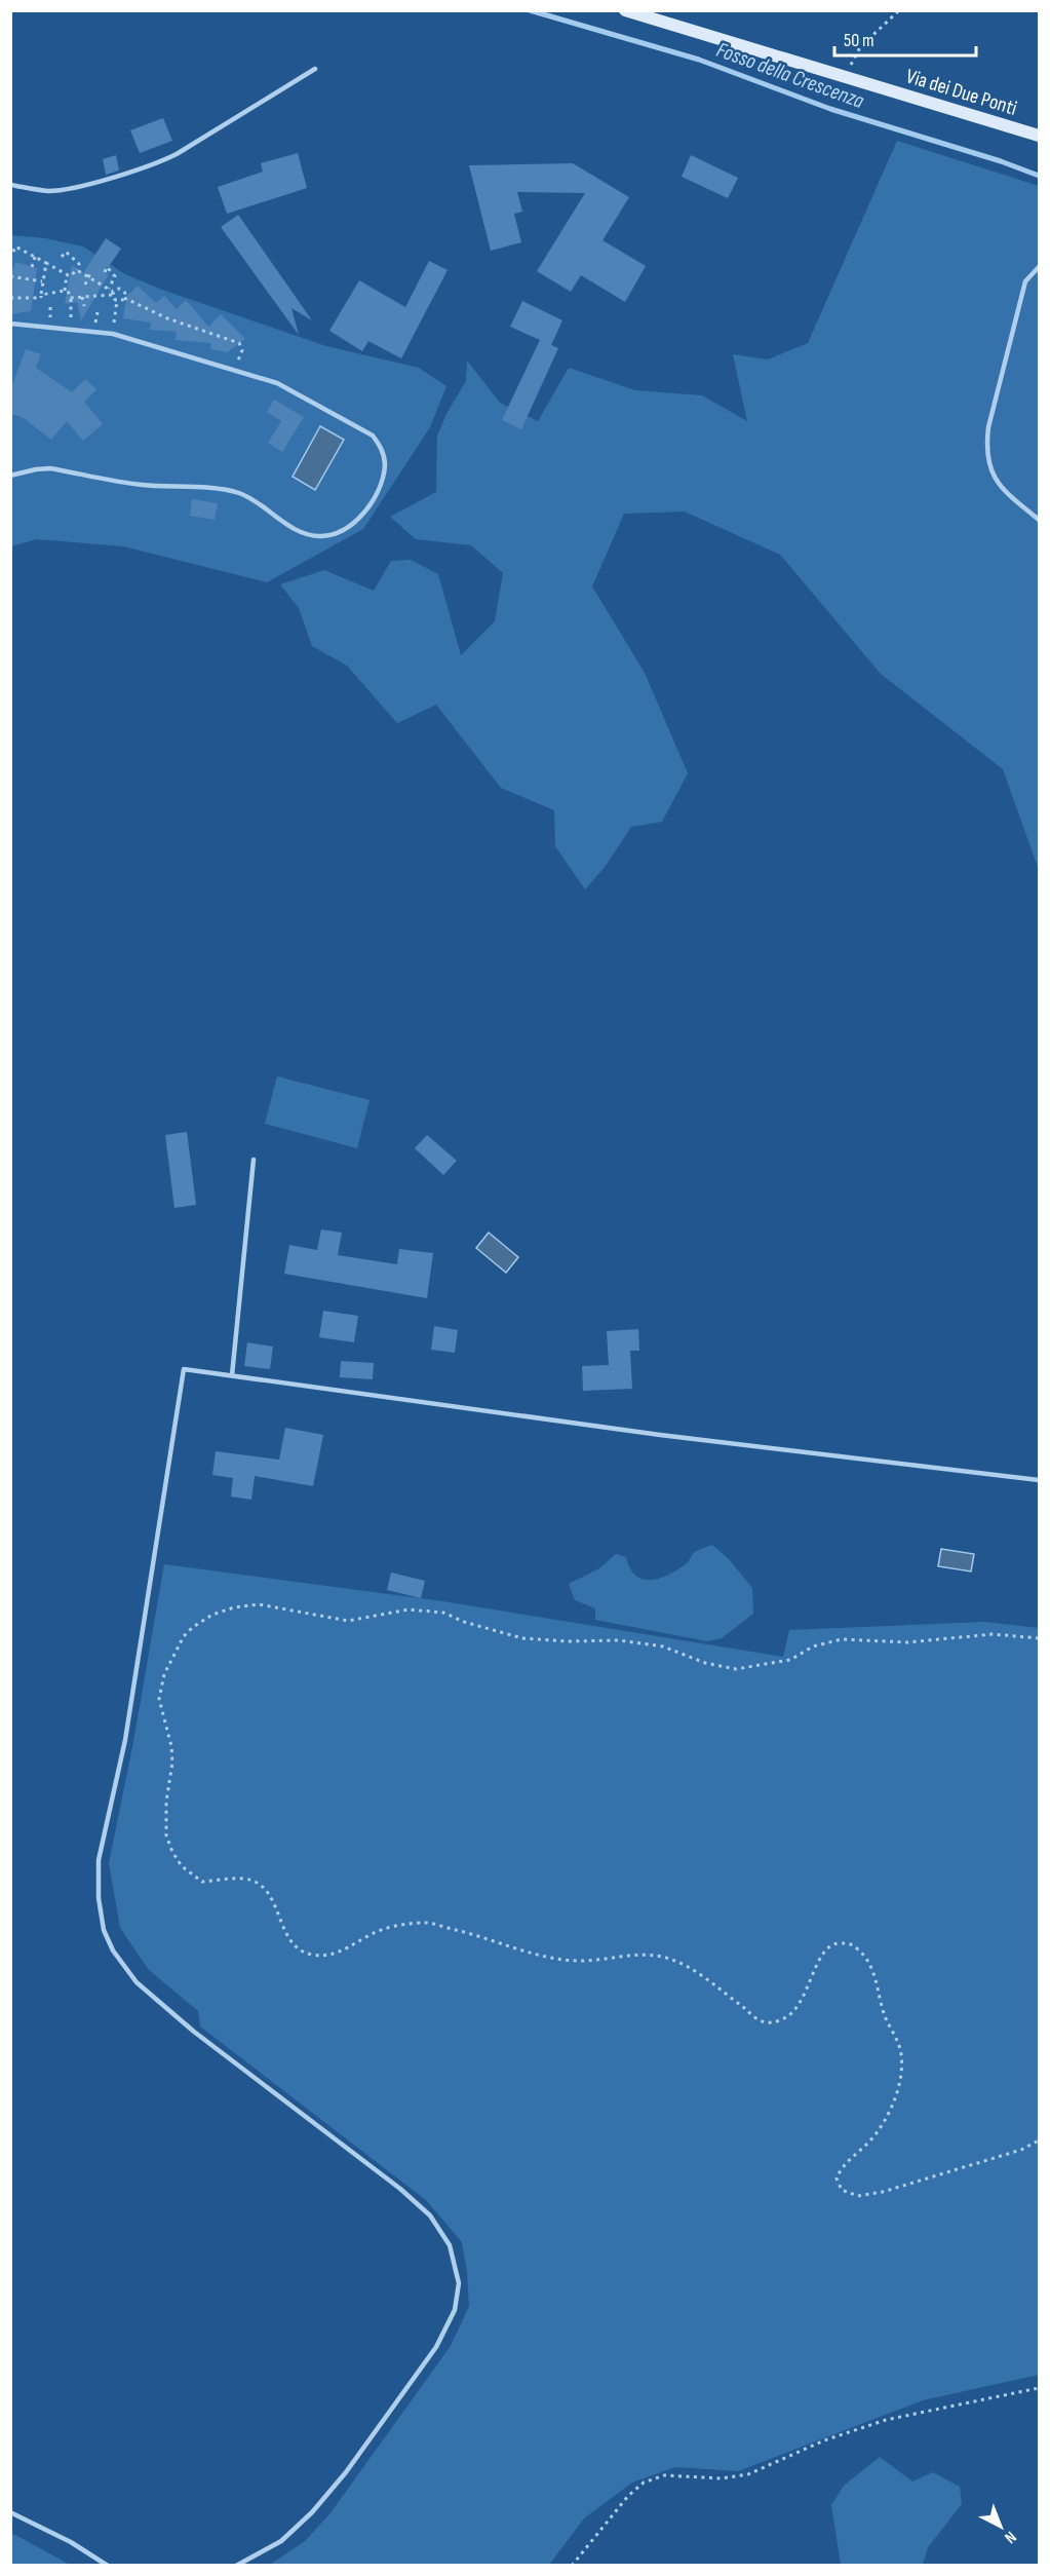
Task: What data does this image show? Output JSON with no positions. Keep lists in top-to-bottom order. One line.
{"streets":{"street":["Via dei Due Ponti"]},"water":["Fosso della Crescenza"],"scale_bar":"50 m","north":"bottom right"}
